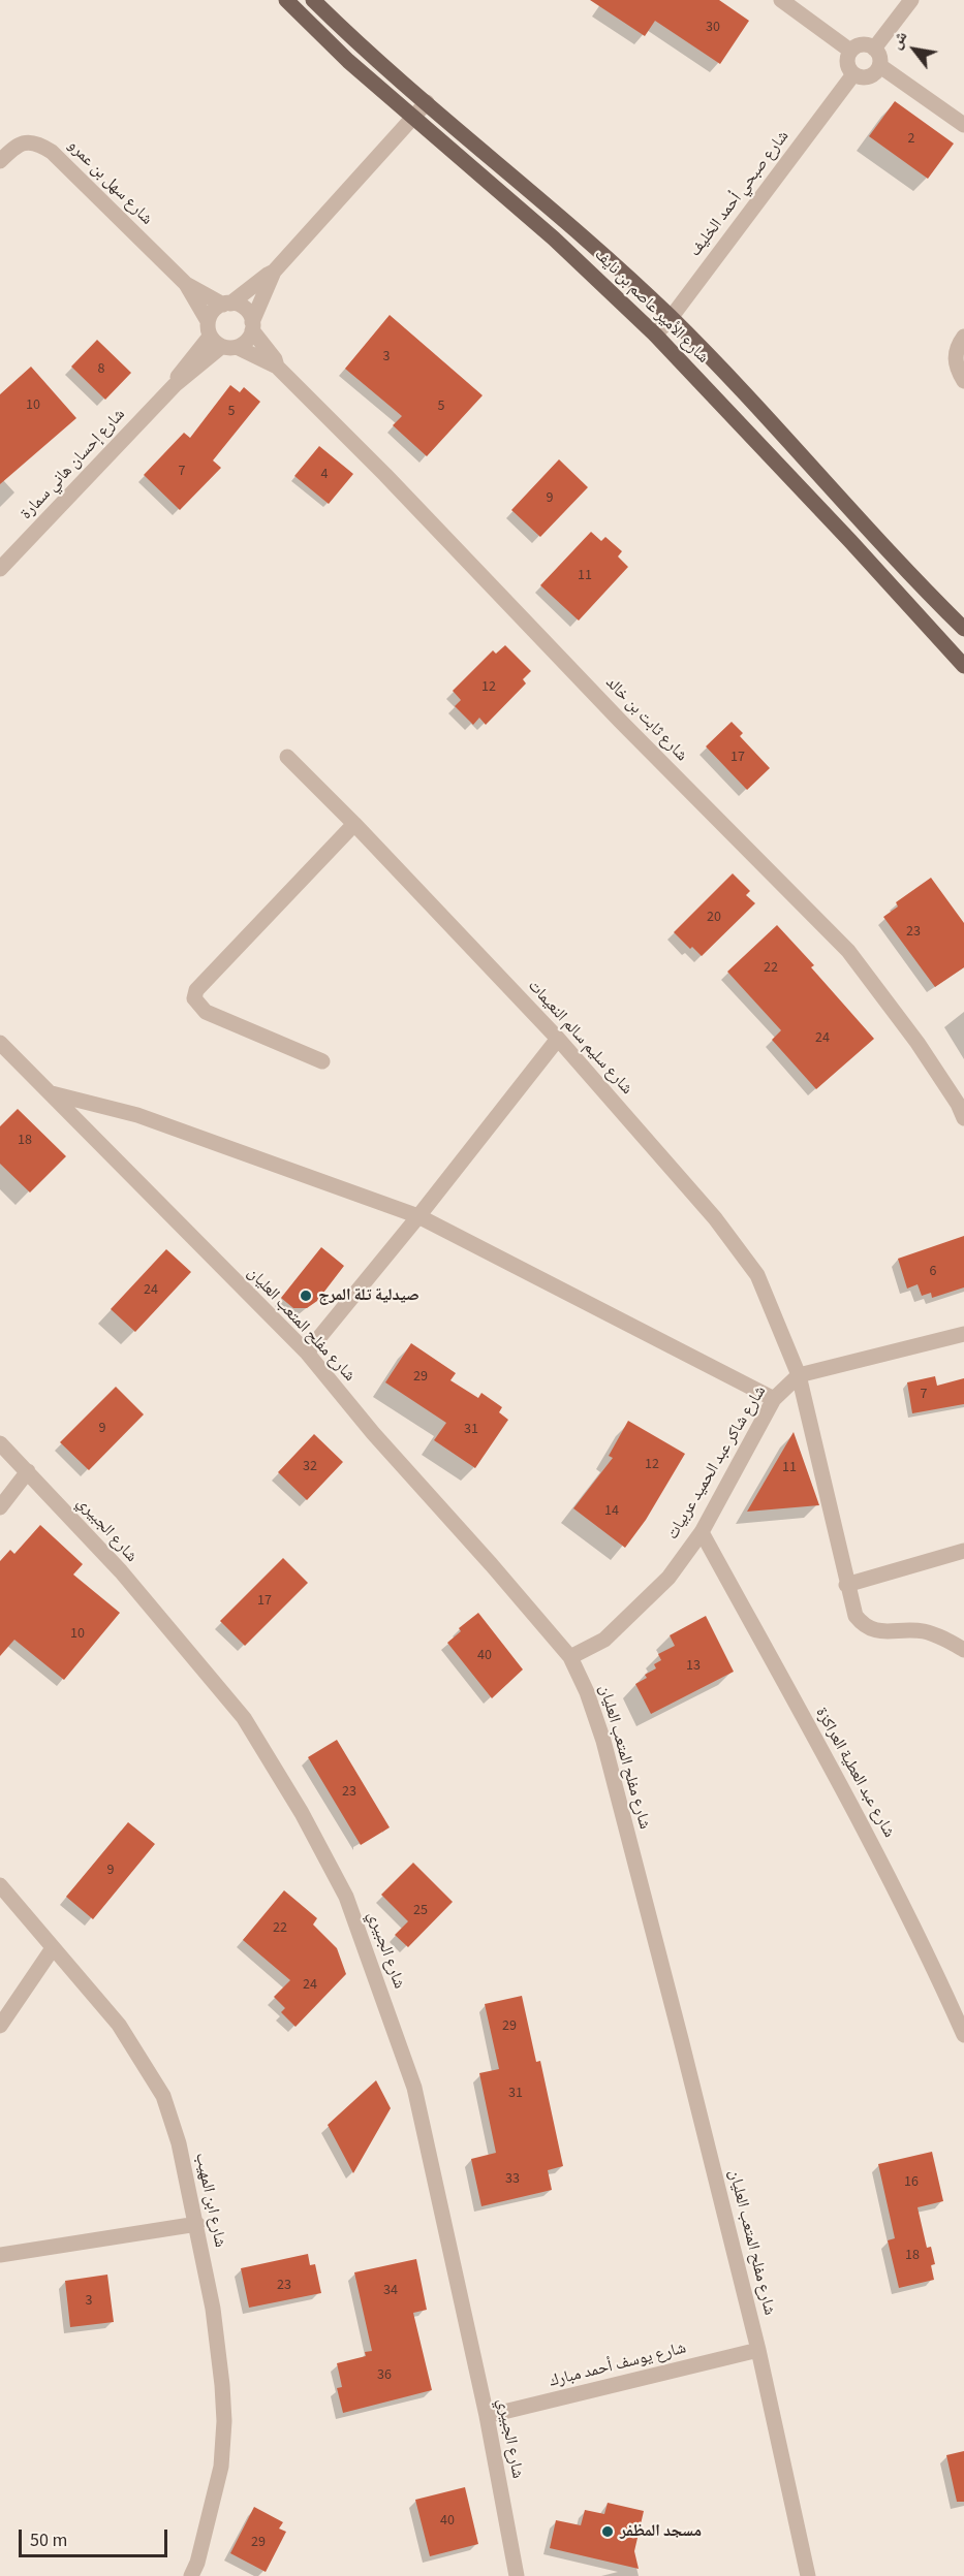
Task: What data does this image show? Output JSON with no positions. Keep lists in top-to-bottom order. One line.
{"streets":{"main road":["شارع الأمير عاصم بن نايف"],"street":["شارع سهل بن عمرو","شارع صبحي أحمد الخليف","شارع إحسان هاني سمارة","شارع ثابت بن خالد","شارع سليم سالم النعيمات","شارع مفلح المتعب العليان","شارع شاكر عبد الحميد عربيات","شارع الجبيري","شارع عبد العطية العراكزة","شارع ابن المهيب","شارع يوسف أحمد مبارك"]},"crossings":[["شارع سهل بن عمرو","شارع إحسان هاني سمارة"],["شارع سهل بن عمرو","شارع ثابت بن خالد"],["شارع صبحي أحمد الخليف","شارع الأمير عاصم بن نايف"],["شارع إحسان هاني سمارة","شارع ثابت بن خالد"],["شارع سليم سالم النعيمات","شارع شاكر عبد الحميد عربيات"],["شارع مفلح المتعب العليان","شارع شاكر عبد الحميد عربيات"],["شارع مفلح المتعب العليان","شارع يوسف أحمد مبارك"],["شارع شاكر عبد الحميد عربيات","شارع عبد العطية العراكزة"],["شارع الجبيري","شارع يوسف أحمد مبارك"]],"places":["صيدلية تلة المرج","مسجد المظفر"],"house_numbers":["30","2","3","8","10","5","5","7","4","9","11","12","17","20","23","22","24","18","6","24","29","7","9","31","12","32","11","14","17","10","40","13","23","9","25","22","24","29","31","33","16","18","23","34","3","36","40","29"],"scale_bar":"50 m","north":"top left"}
